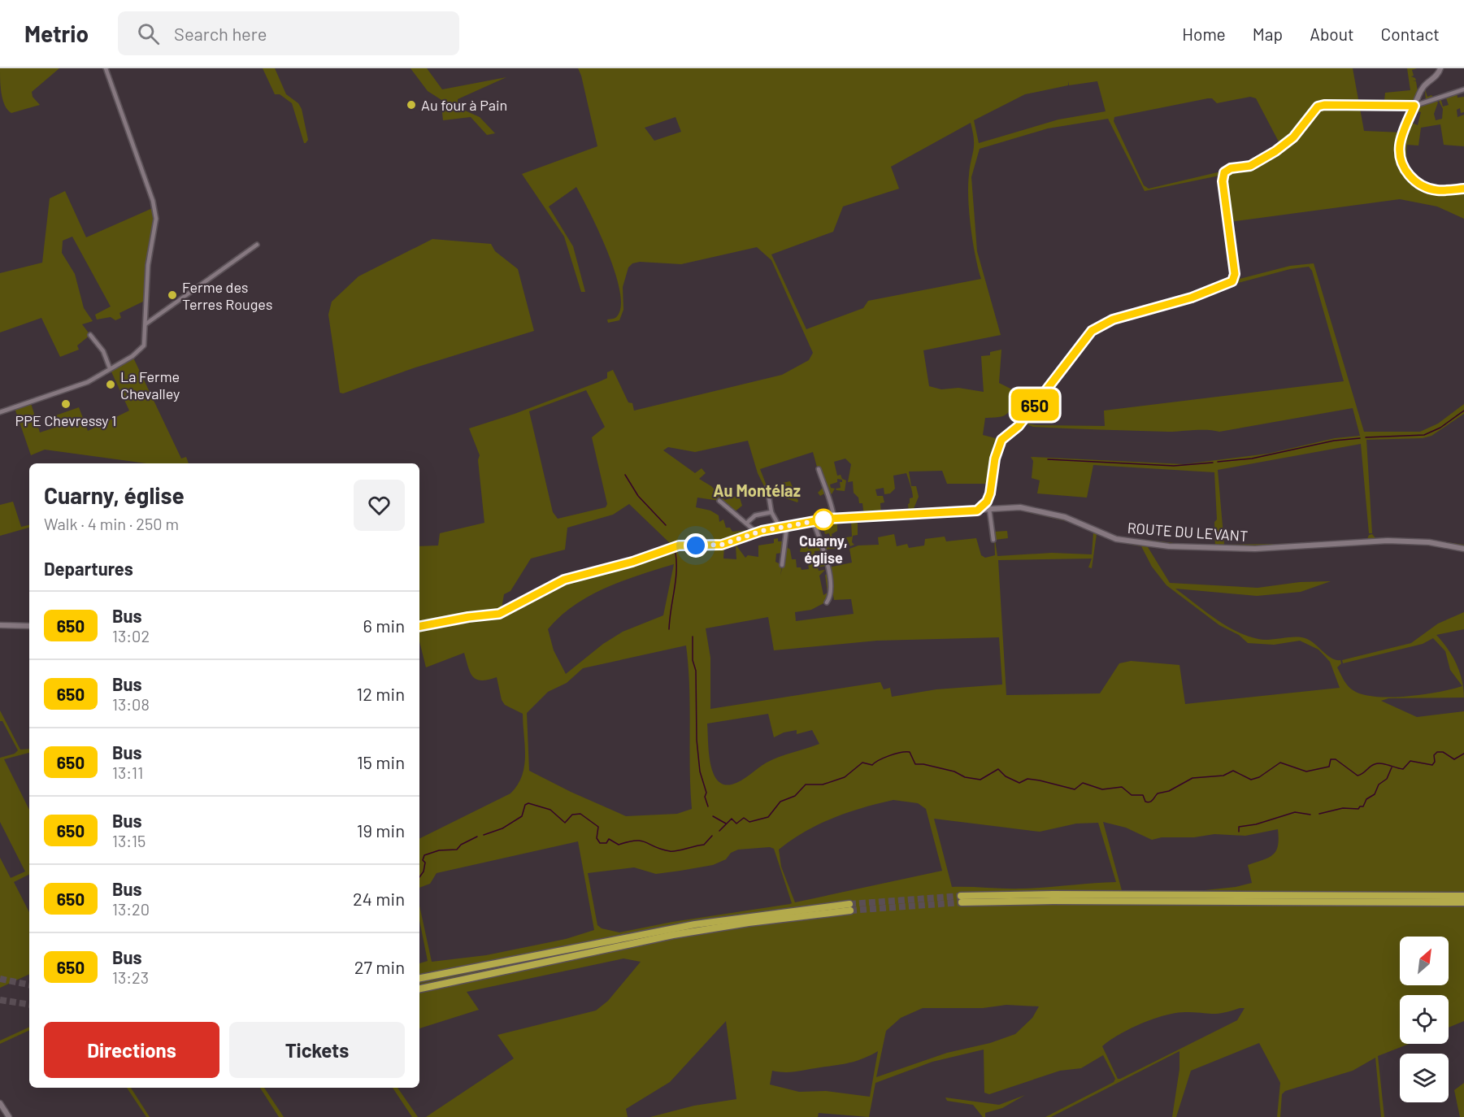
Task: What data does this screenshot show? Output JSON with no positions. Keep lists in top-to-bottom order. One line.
{"streets":{"street":["ROUTE DU LEVANT"]},"districts":["Au Montélaz"],"places":["Au four à Pain","Ferme des Terres Rouges","La Ferme Chevalley","PPE Chevressy 1","Cuarny, église"],"lines":["bus line 650"],"north":"top right","page":{"header":"Metrio","search":"Search here","nav":["Home","Map","About","Contact"],"on_map":"650","heading":[["Cuarny, église","Walk · 4 min · 250 m"],"Departures"],"list":[{"mark":"650","name":"Bus","note":"13:02","value":"6 min"},{"mark":"650","name":"Bus","note":"13:08","value":"12 min"},{"mark":"650","name":"Bus","note":"13:11","value":"15 min"},{"mark":"650","name":"Bus","note":"13:15","value":"19 min"},{"mark":"650","name":"Bus","note":"13:20","value":"24 min"},{"mark":"650","name":"Bus","note":"13:23","value":"27 min"}],"buttons":["Directions","Tickets"]}}
